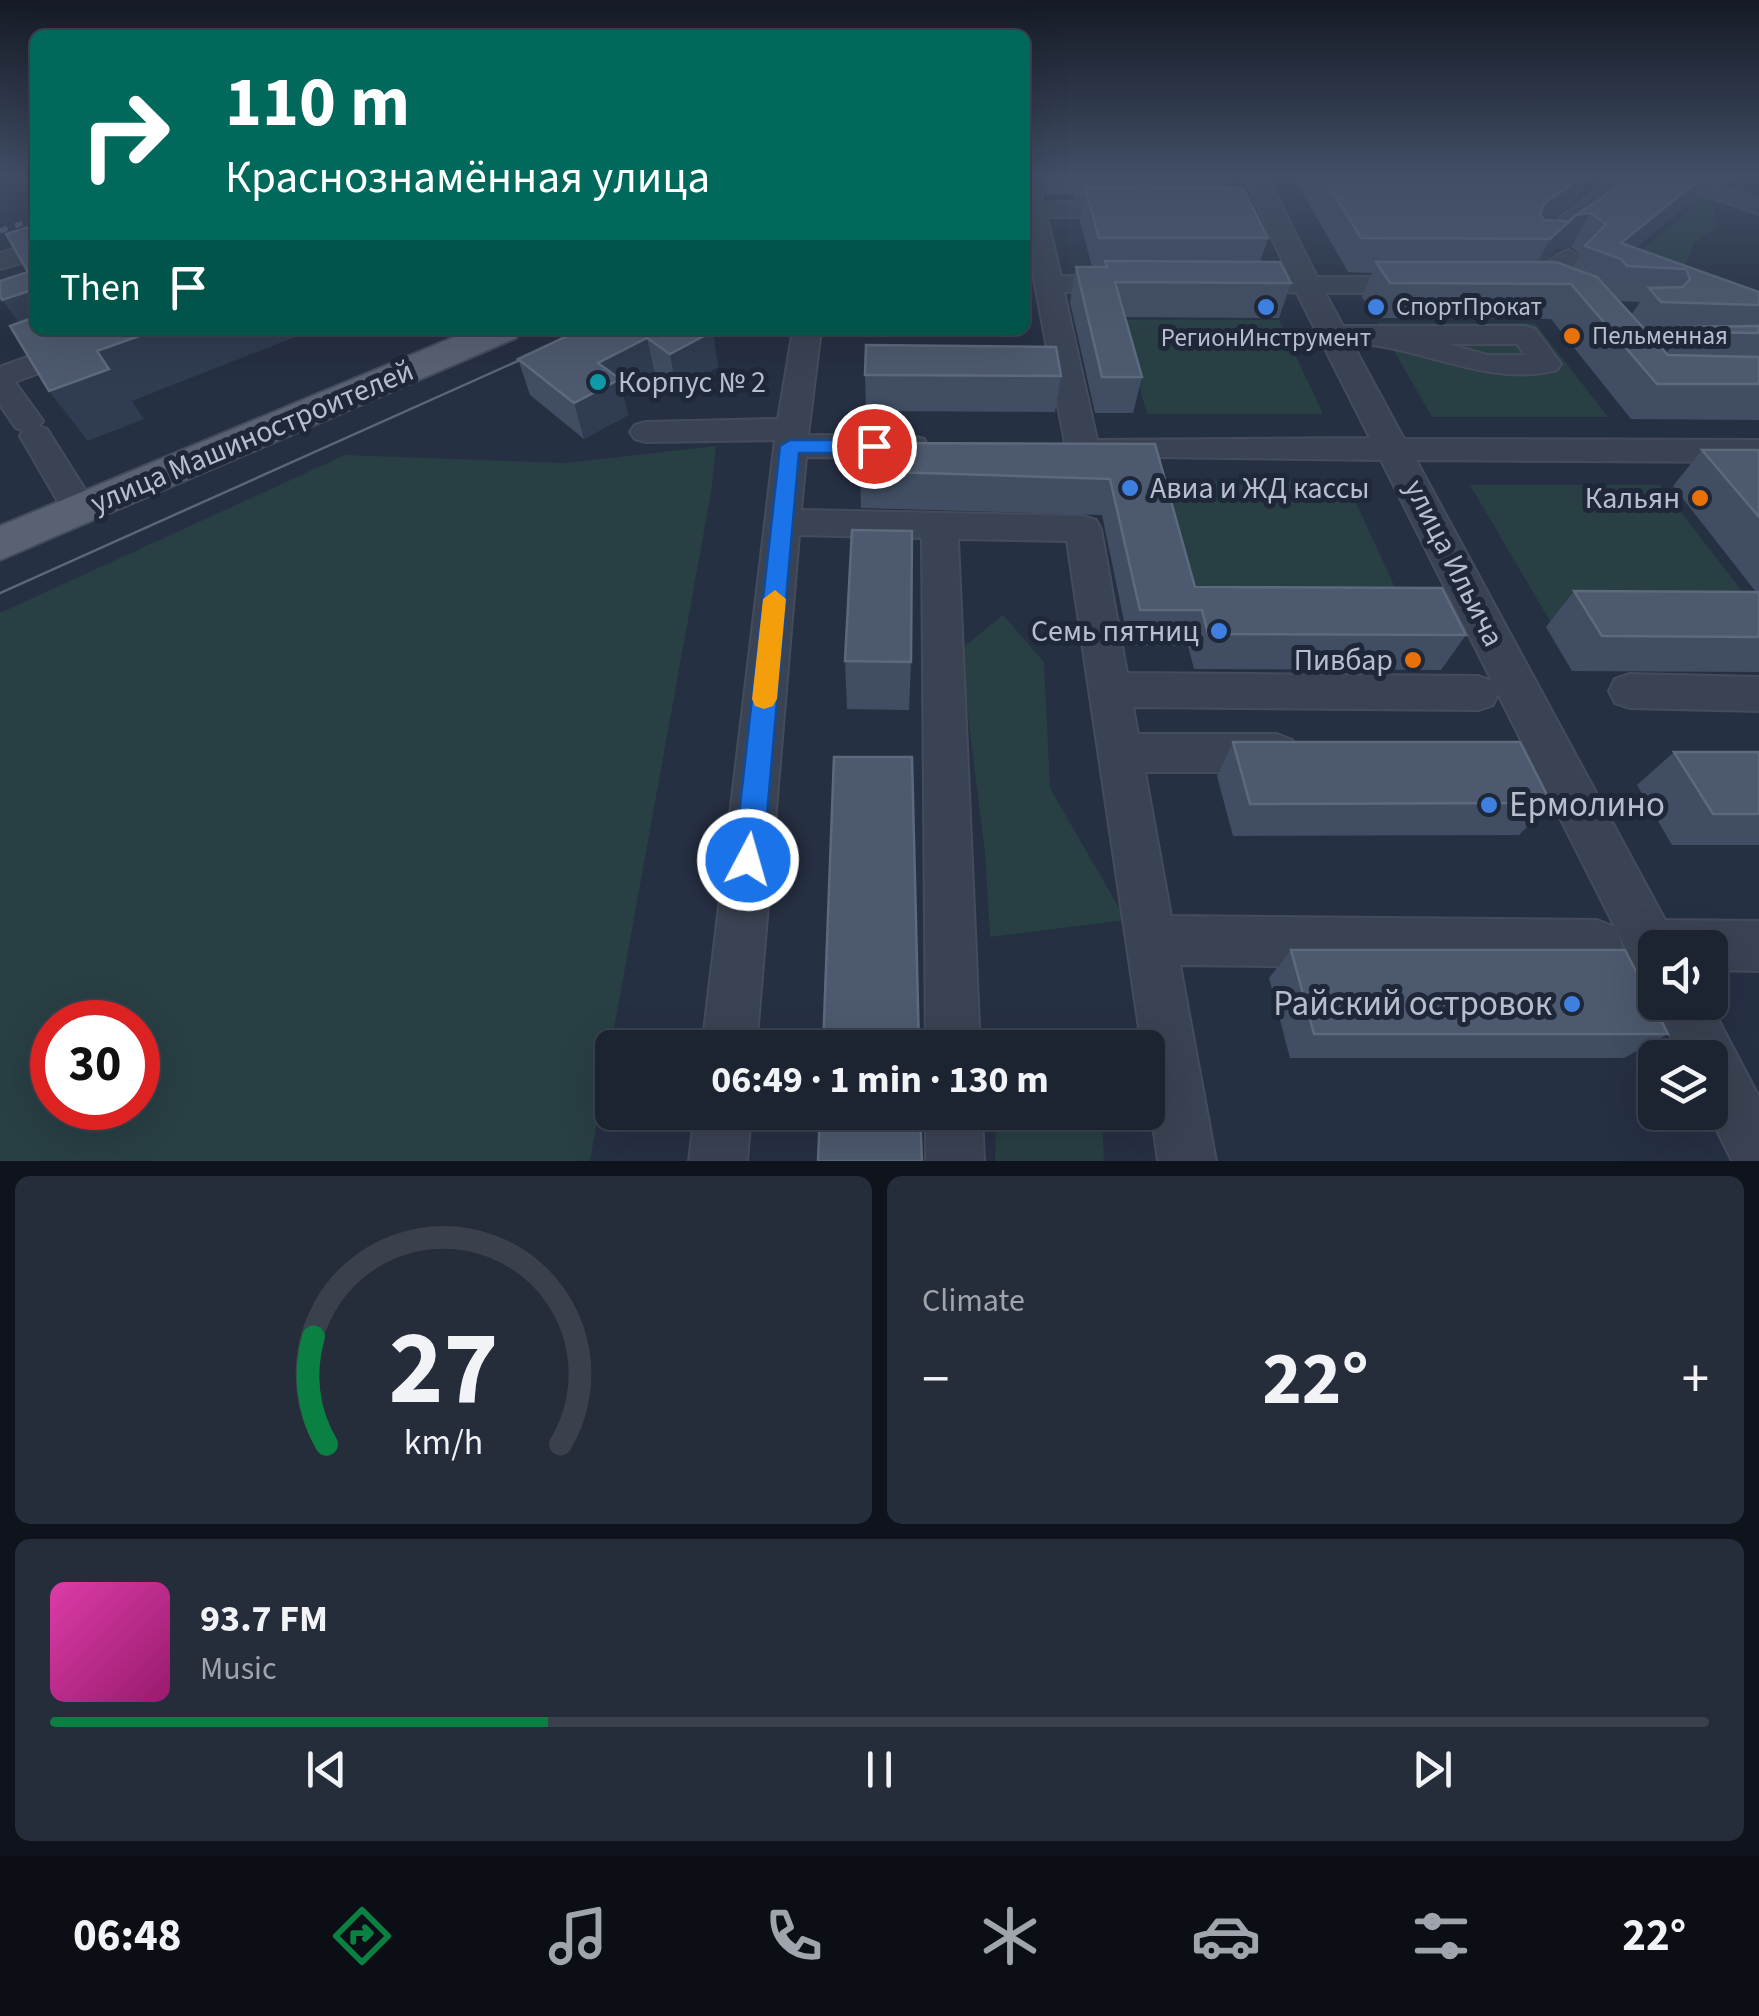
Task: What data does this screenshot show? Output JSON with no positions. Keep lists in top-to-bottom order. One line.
{"streets":{"main road":["улица Машиностроителей"],"street":["улица Ильича"]},"places":["РегионИнструмент","СпортПрокат","Пельменная","Корпус № 2","Авиа и ЖД кассы","Кальян","Семь пятниц","Пивбар","Ермолино","Райский островок"],"page":{"turn":["110 m","Краснознамённая улица"],"then":"Then","limit":"30","trip":"06:49 · 1 min · 130 m","tile":"Climate","heat":["−","22°","+"],"song":["93.7 FM","Music"],"tabs":["06:48","22°"],"gauge":["27","km/h"]}}
